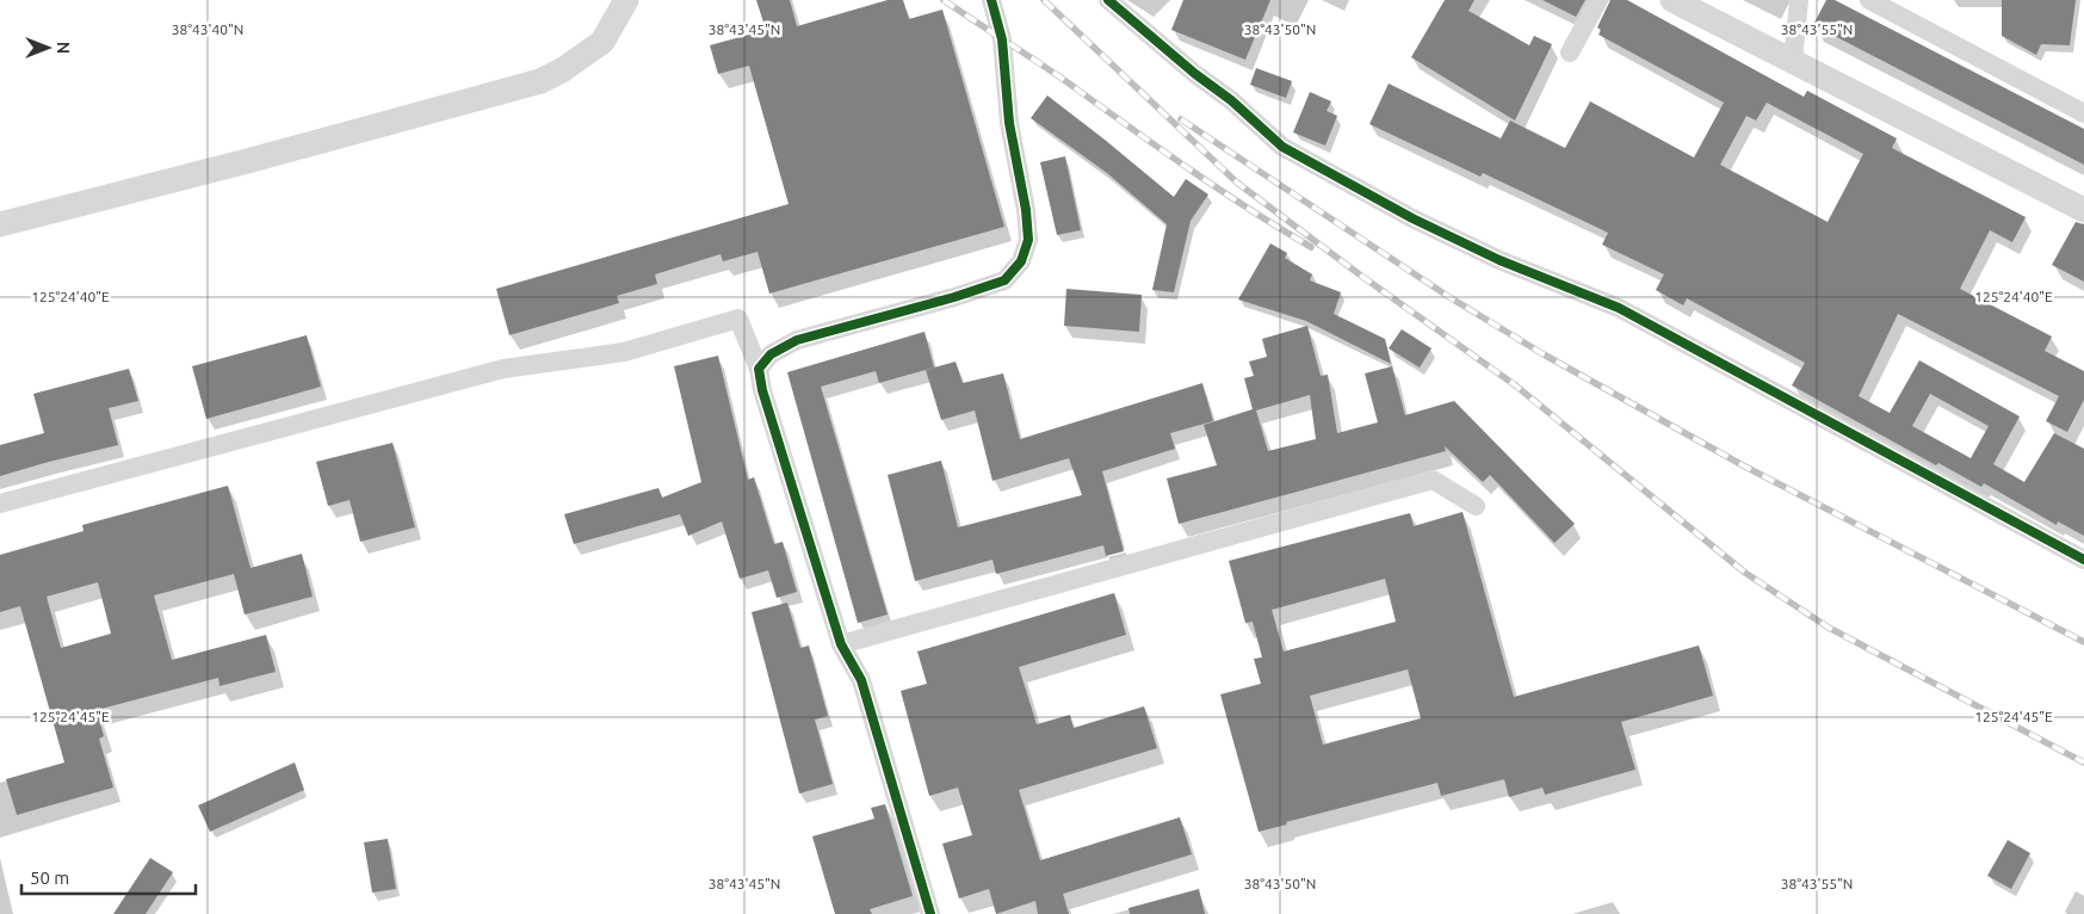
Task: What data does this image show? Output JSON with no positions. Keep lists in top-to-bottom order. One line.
{"scale_bar":"50 m","north":"right","coordinates":["38°43'40\"N","38°43'45\"N","38°43'50\"N","38°43'55\"N","125°24'40\"E","125°24'45\"E"]}
